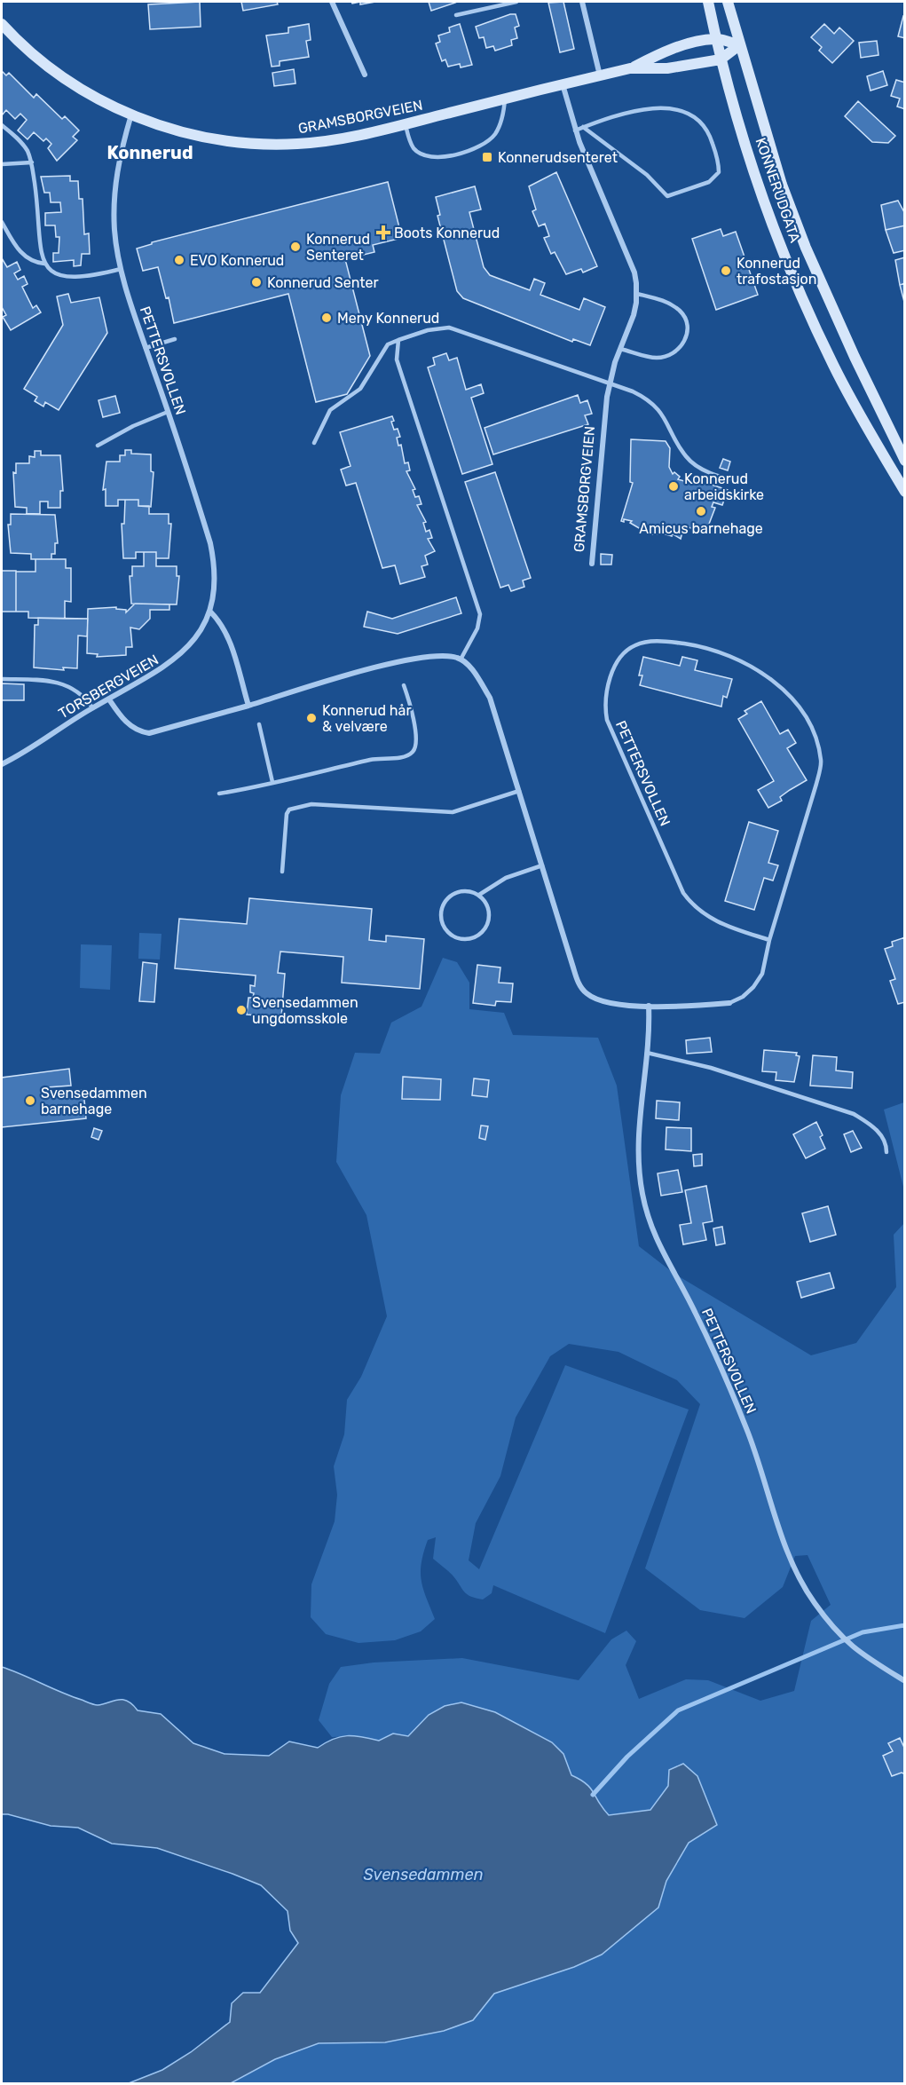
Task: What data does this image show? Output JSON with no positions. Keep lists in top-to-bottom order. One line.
{"streets":{"main road":["GRAMSBORGVEIEN","KONNERUDGATA"],"street":["PETTERSVOLLEN","TORSBERGVEIEN"]},"crossings":[["GRAMSBORGVEIEN","KONNERUDGATA"],["GRAMSBORGVEIEN","PETTERSVOLLEN"],["PETTERSVOLLEN","TORSBERGVEIEN"]],"districts":["Konnerud"],"water":["Svensedammen"],"places":{"transit":["Konnerudsenteret"],"health":["Boots Konnerud"],"other":["Konnerud Senteret","EVO Konnerud","Konnerud trafostasjon","Konnerud Senter","Meny Konnerud","Konnerud arbeidskirke","Amicus barnehage","Konnerud hår & velvære","Svensedammen ungdomsskole","Svensedammen barnehage"]}}
